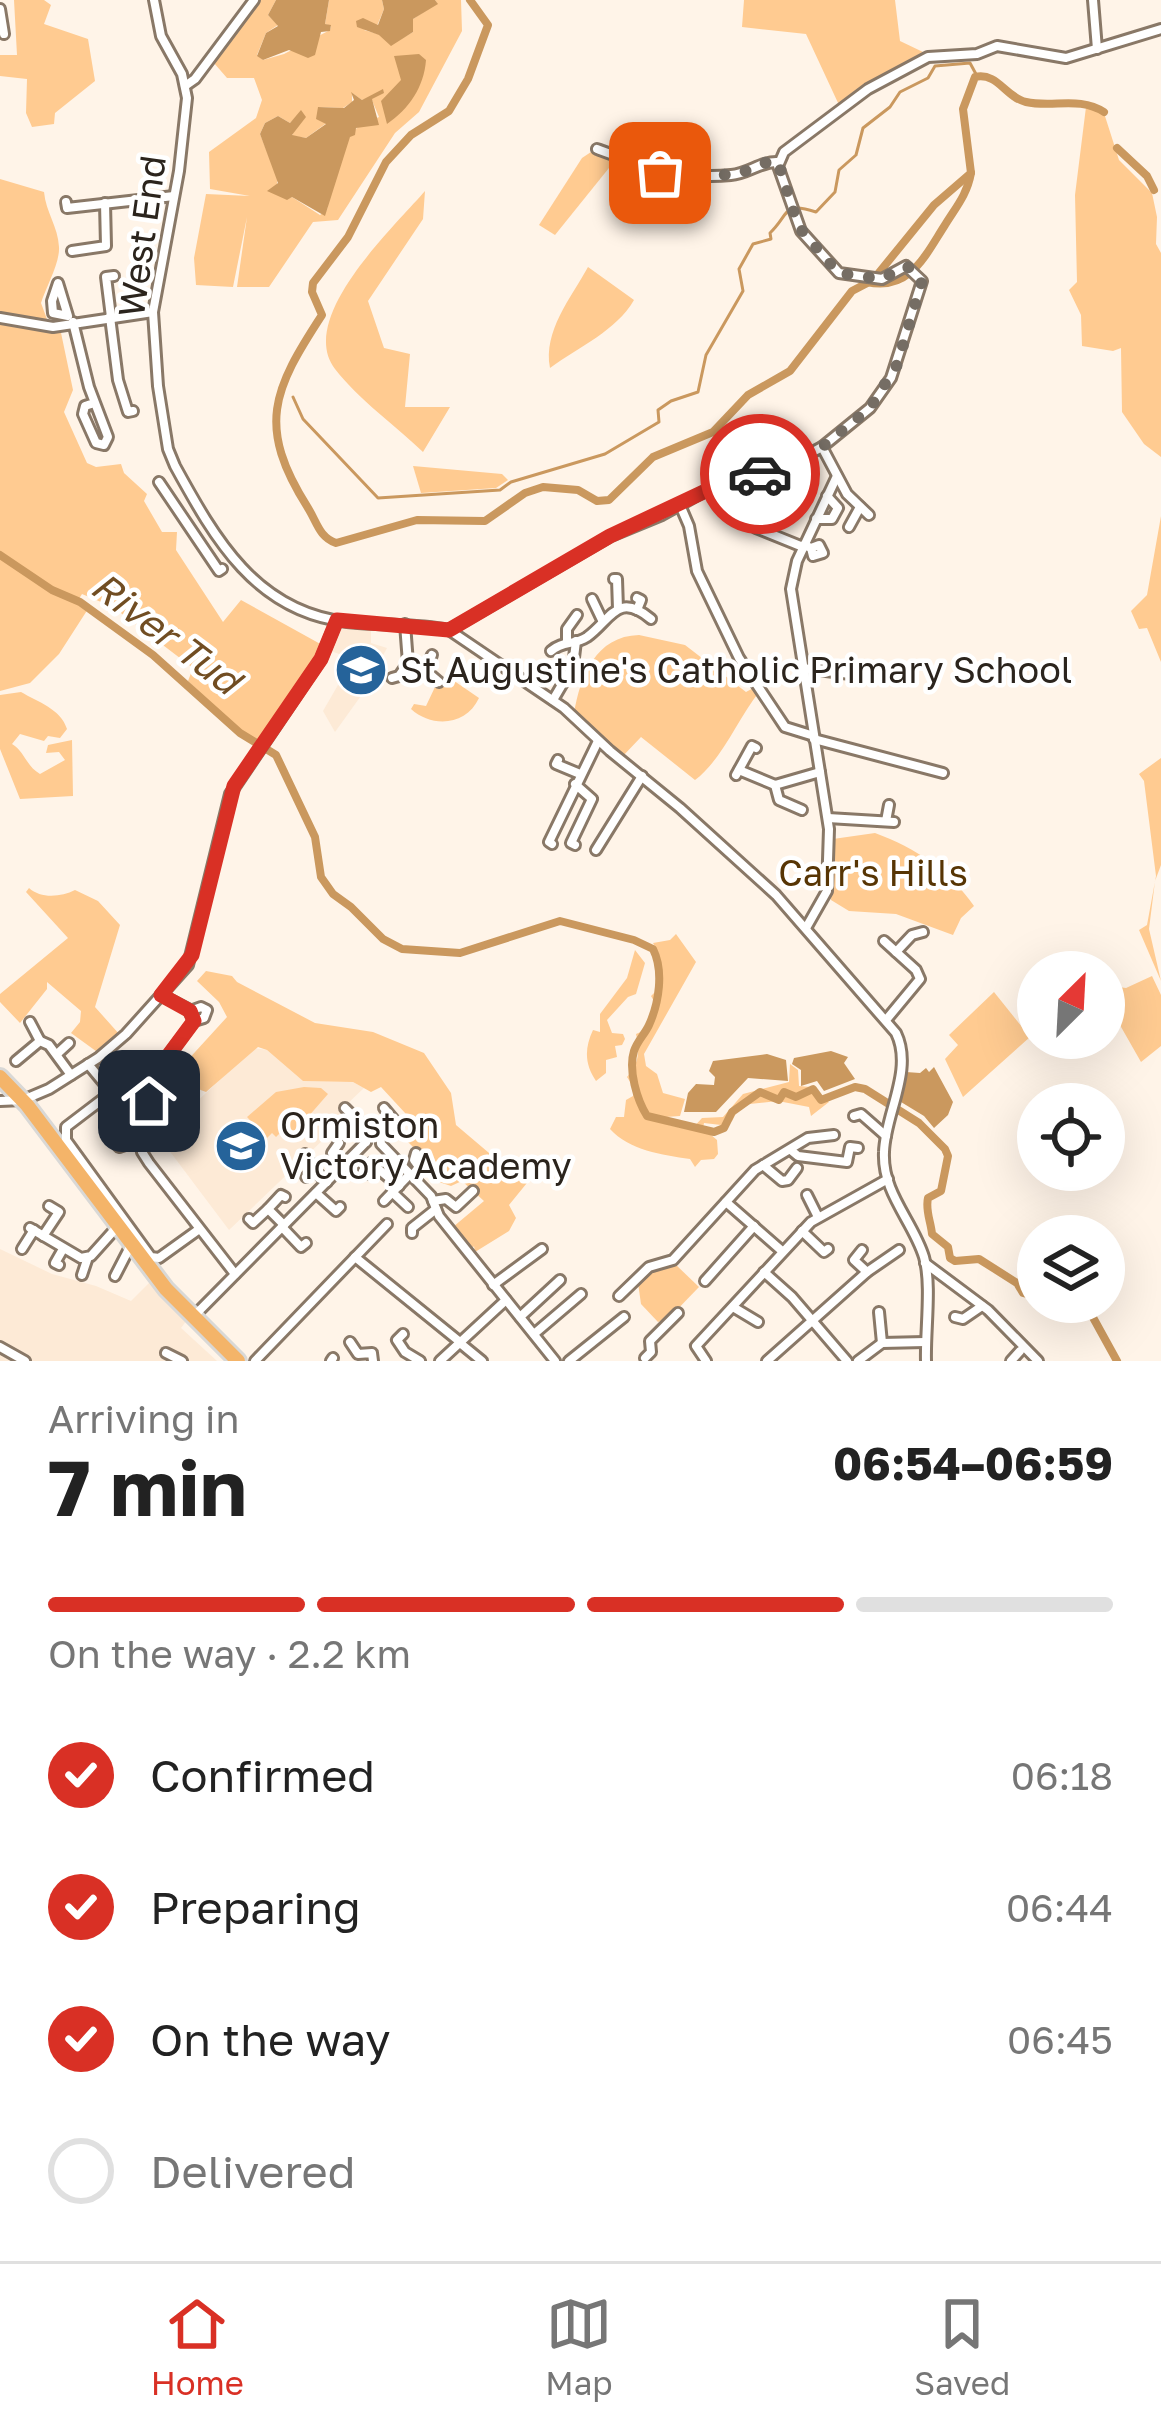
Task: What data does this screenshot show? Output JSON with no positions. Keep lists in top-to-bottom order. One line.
{"streets":{"street":["West End"]},"water":["River Tud"],"parks":["Carr's Hills"],"places":{"school or university":["St Augustine's Catholic Primary School","Ormiston Victory Academy"]},"north":"top right","page":{"heading":["7 min","Arriving in","06:54–06:59"],"bar":"On the way · 2.2 km","list":[["Confirmed","06:18"],["Preparing","06:44"],["On the way","06:45"],"Delivered"],"tabs":["Home","Map","Saved"]}}
